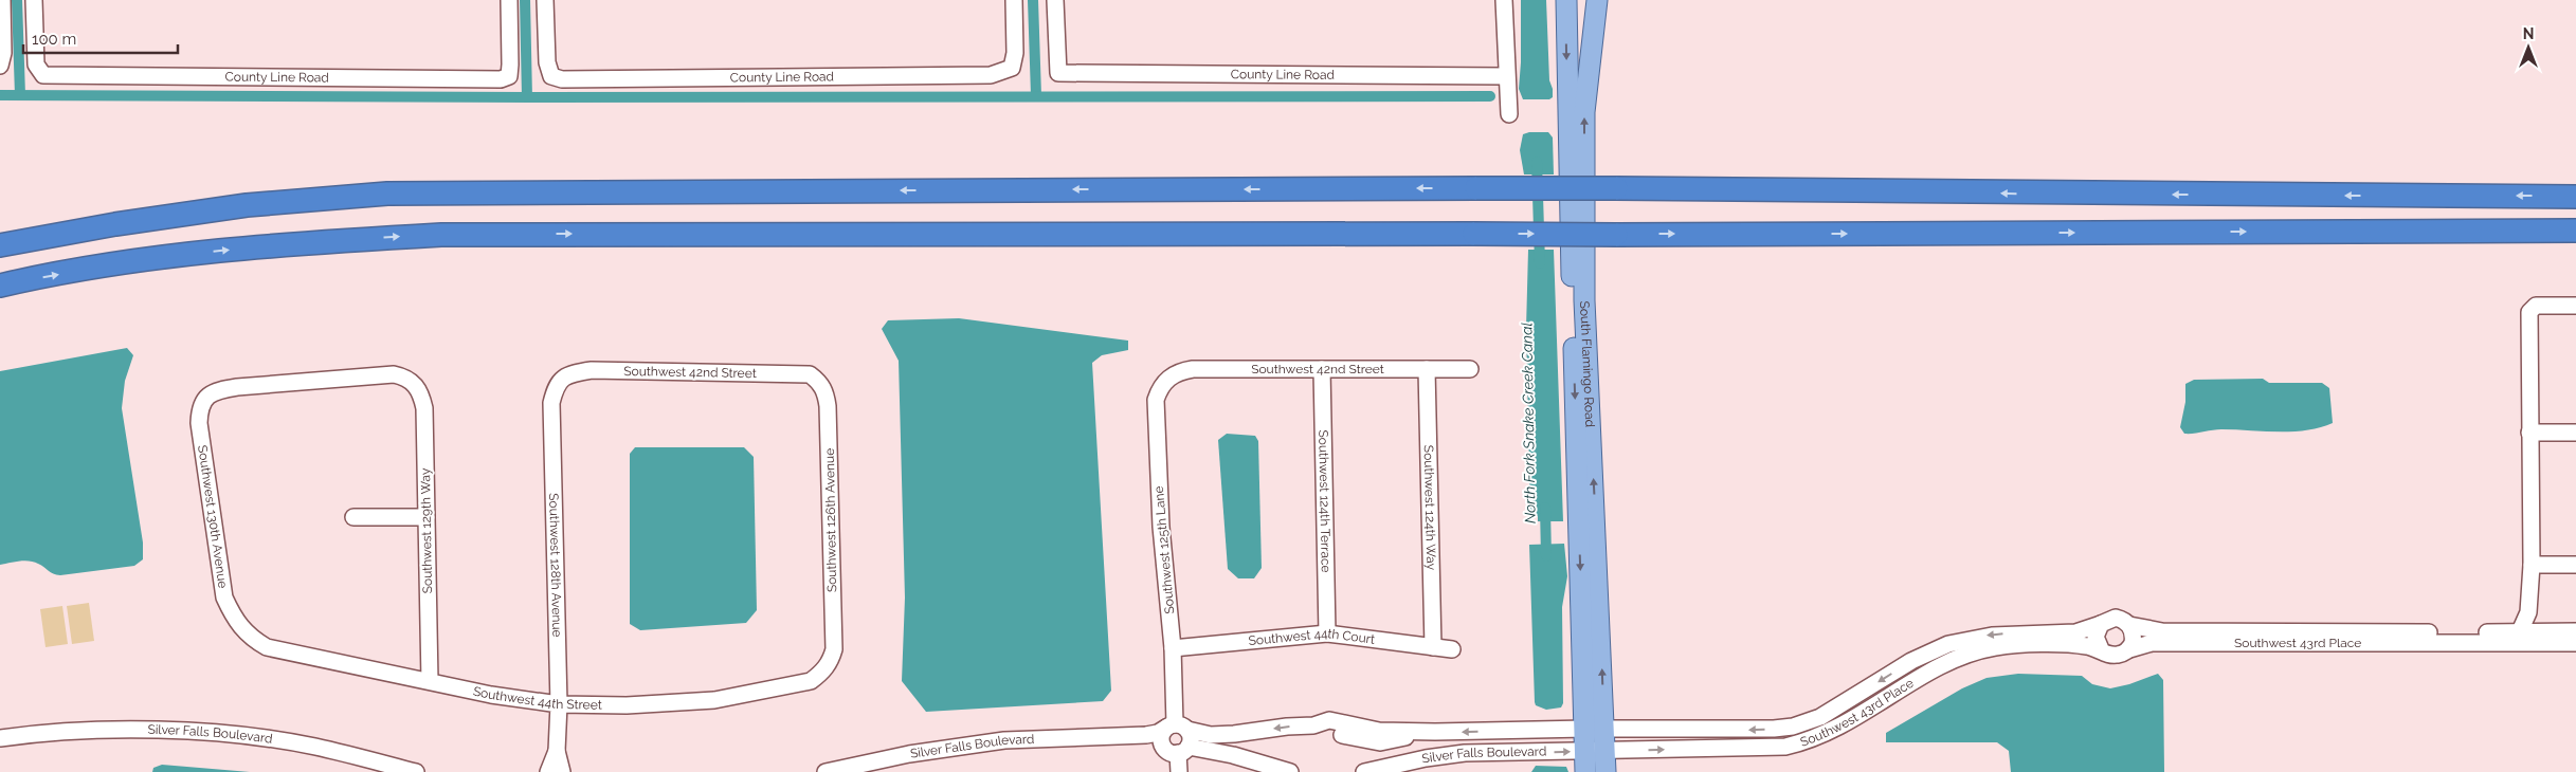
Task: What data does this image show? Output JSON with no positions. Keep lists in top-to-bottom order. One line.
{"streets":{"main road":["South Flamingo Road"],"street":["County Line Road","Southwest 42nd Street","Southwest 124th Terrace","Southwest 124th Way","Southwest 130th Avenue","Southwest 126th Avenue","Southwest 129th Way","Southwest 125th Lane","Southwest 128th Avenue","Southwest 44th Court","Southwest 43rd Place","Southwest 44th Street","Silver Falls Boulevard"]},"crossings":[["South Flamingo Road","Southwest 43rd Place"],["South Flamingo Road","Silver Falls Boulevard"],["Southwest 42nd Street","Southwest 124th Terrace"],["Southwest 42nd Street","Southwest 124th Way"],["Southwest 42nd Street","Southwest 126th Avenue"],["Southwest 42nd Street","Southwest 125th Lane"],["Southwest 42nd Street","Southwest 128th Avenue"],["Southwest 124th Terrace","Southwest 44th Court"],["Southwest 124th Way","Southwest 44th Court"],["Southwest 130th Avenue","Southwest 129th Way"],["Southwest 130th Avenue","Southwest 44th Street"],["Southwest 126th Avenue","Southwest 44th Street"],["Southwest 129th Way","Southwest 44th Street"],["Southwest 125th Lane","Southwest 44th Court"],["Southwest 125th Lane","Silver Falls Boulevard"],["Southwest 128th Avenue","Southwest 44th Street"],["Southwest 43rd Place","Silver Falls Boulevard"]],"water":["North Fork Snake Creek Canal"],"scale_bar":"100 m","north":"top"}
